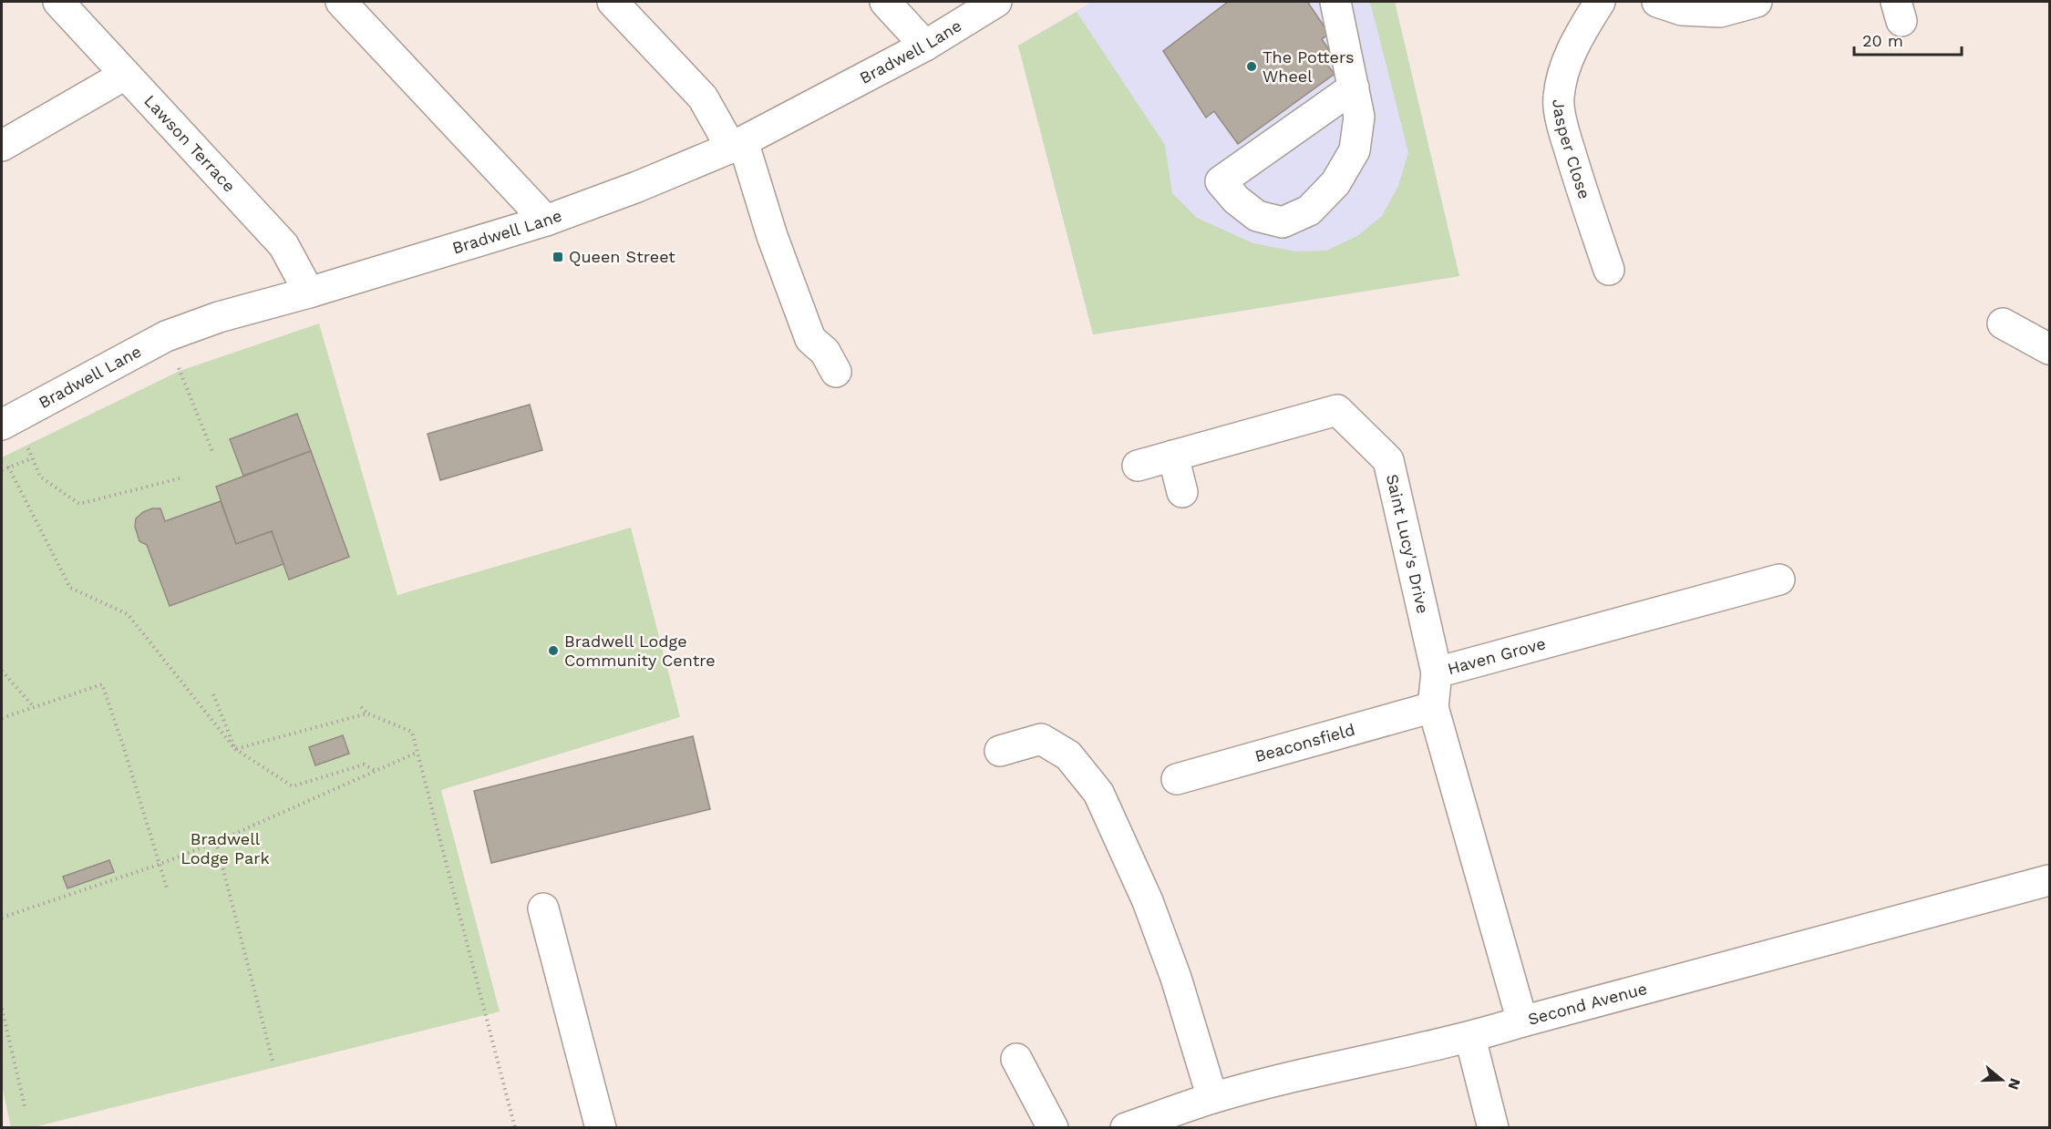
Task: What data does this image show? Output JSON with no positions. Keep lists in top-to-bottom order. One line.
{"streets":{"street":["Bradwell Lane","Lawson Terrace","Jasper Close","Saint Lucy's Drive","Haven Grove","Beaconsfield","Second Avenue"]},"crossings":[["Bradwell Lane","Lawson Terrace"],["Saint Lucy's Drive","Haven Grove"],["Haven Grove","Beaconsfield"],["Haven Grove","Second Avenue"]],"parks":["Bradwell Lodge Park"],"places":{"other":["The Potters Wheel","Bradwell Lodge Community Centre"],"transit":["Queen Street"]},"scale_bar":"20 m","north":"right"}
